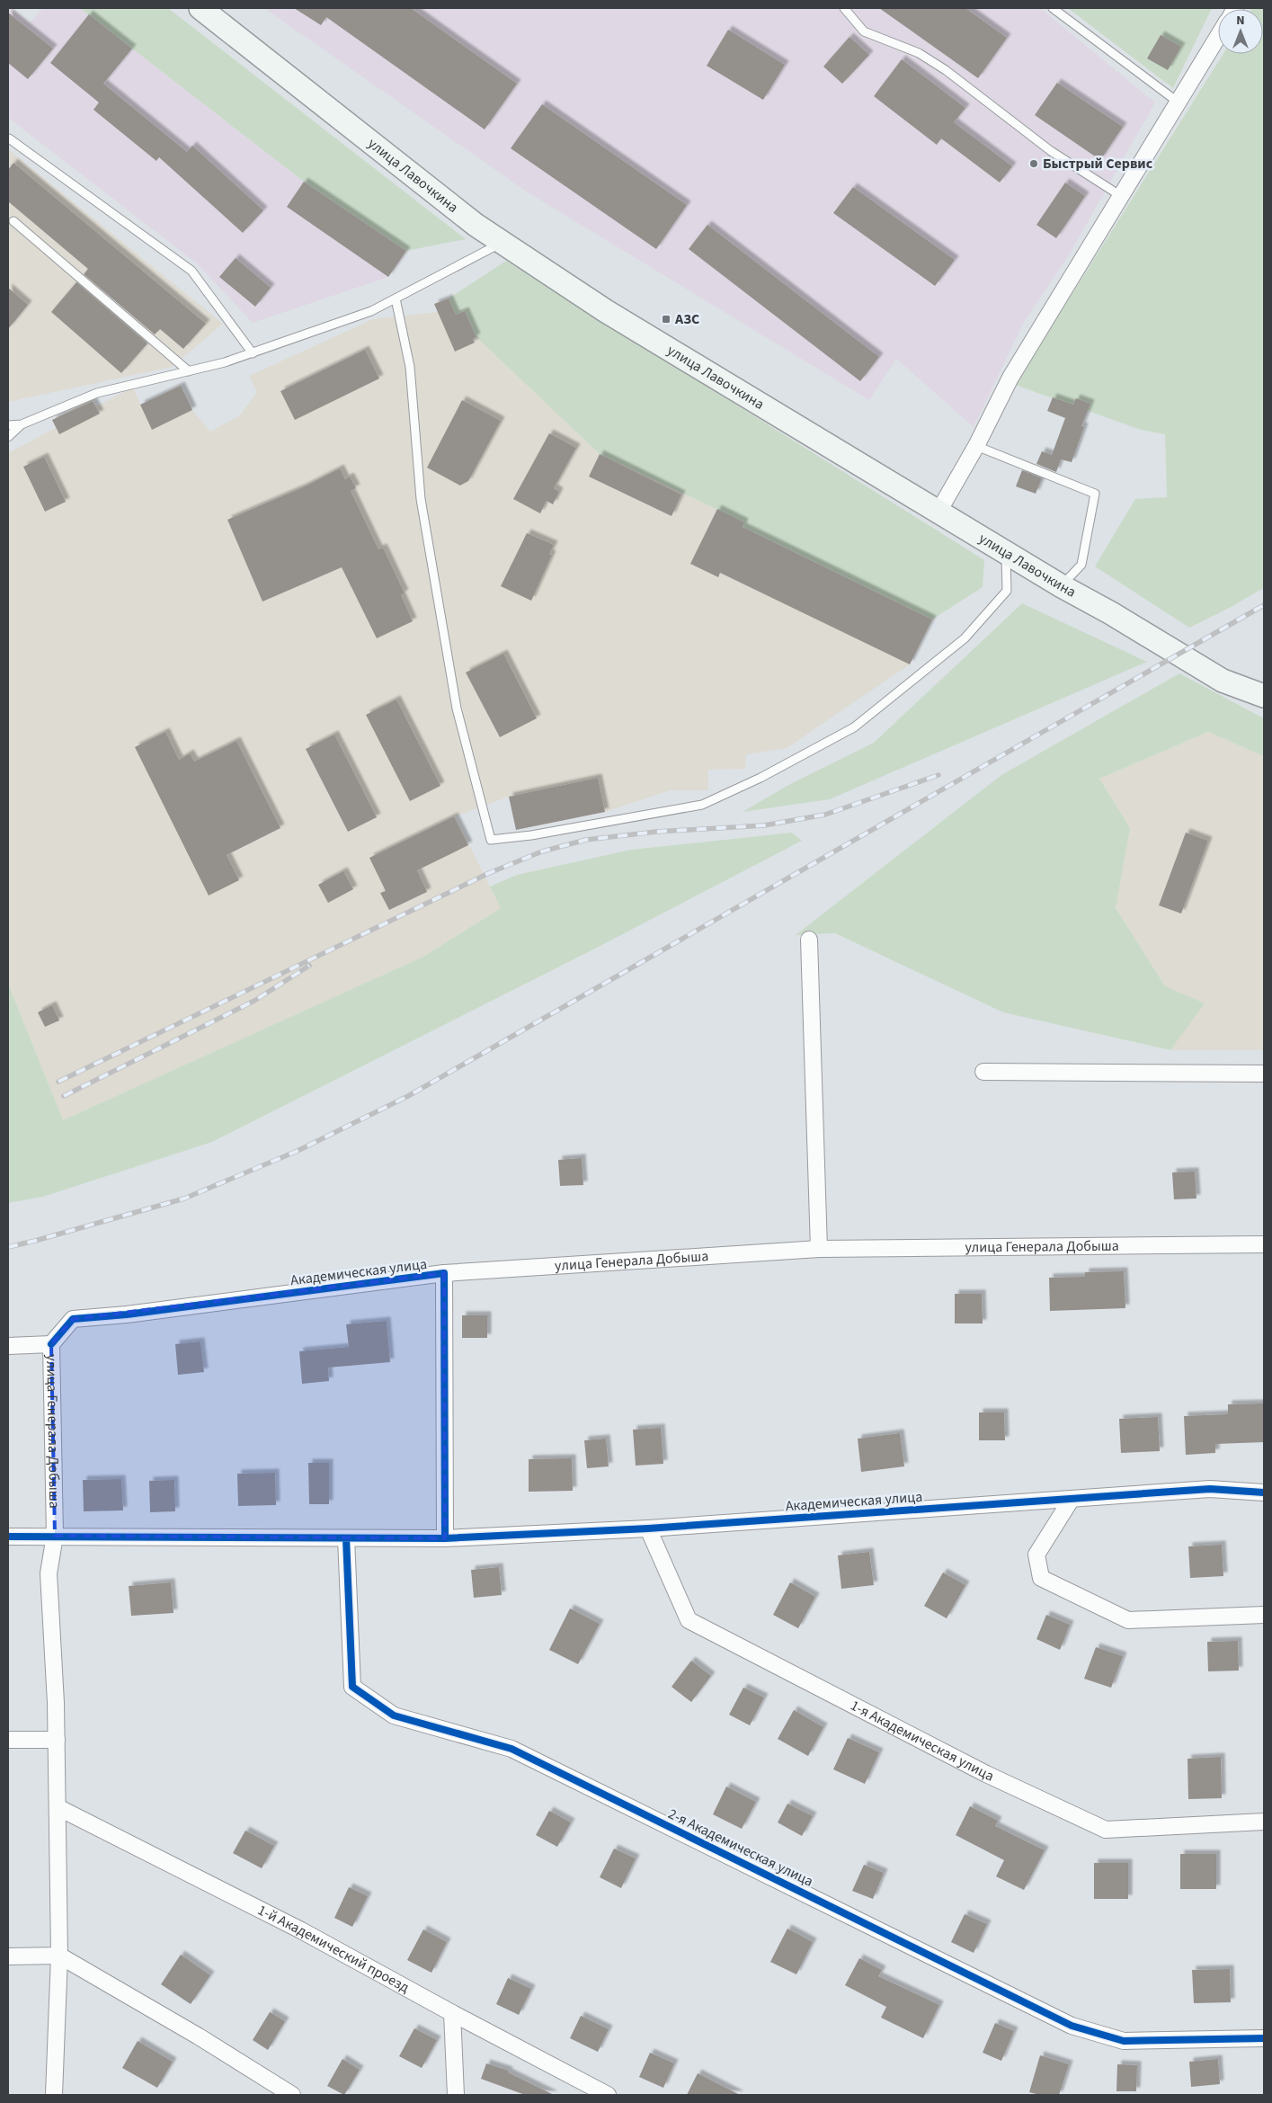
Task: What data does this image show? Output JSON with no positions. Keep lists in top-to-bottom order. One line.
{"streets":{"main road":["улица Лавочкина"],"street":["улица Генерала Добыша","Академическая улица","1-я Академическая улица","2-я Академическая улица","1-й Академический проезд"]},"crossings":[["улица Генерала Добыша","Академическая улица"],["улица Генерала Добыша","1-й Академический проезд"],["Академическая улица","1-я Академическая улица"],["Академическая улица","2-я Академическая улица"]],"places":{"other":["Быстрый Сервис"],"transit":["АЗС"]},"north":"top"}
